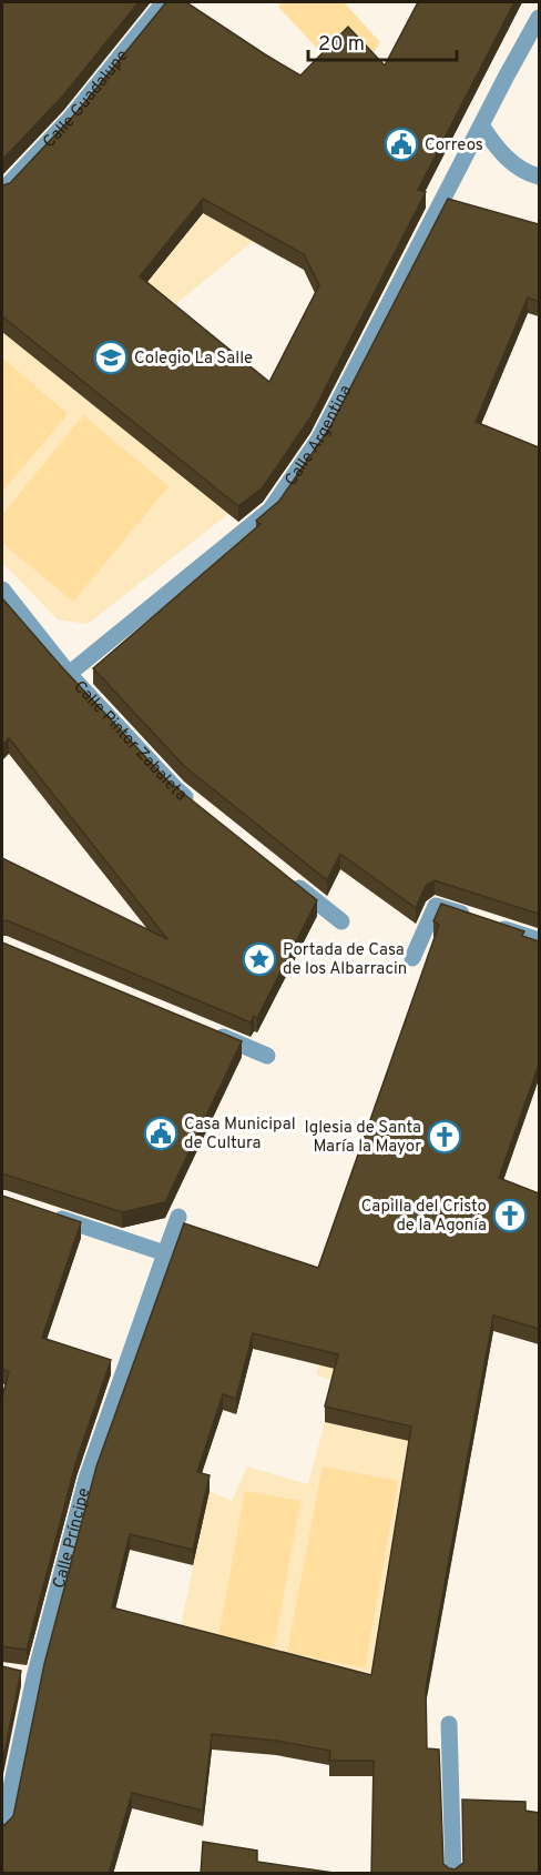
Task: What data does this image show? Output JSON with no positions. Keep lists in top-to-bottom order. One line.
{"streets":{"street":["Calle Guadalupe","Calle Argentina","Calle Pintor Zabaleta","Calle Príncipe"]},"crossings":[["Calle Argentina","Calle Pintor Zabaleta"]],"places":{"public building":["Correos","Casa Municipal de Cultura"],"school or university":["Colegio La Salle"],"place":["Portada de Casa de los Albarracin"],"church":["Iglesia de Santa María la Mayor","Capilla del Cristo de la Agonía"]},"scale_bar":"20 m"}
